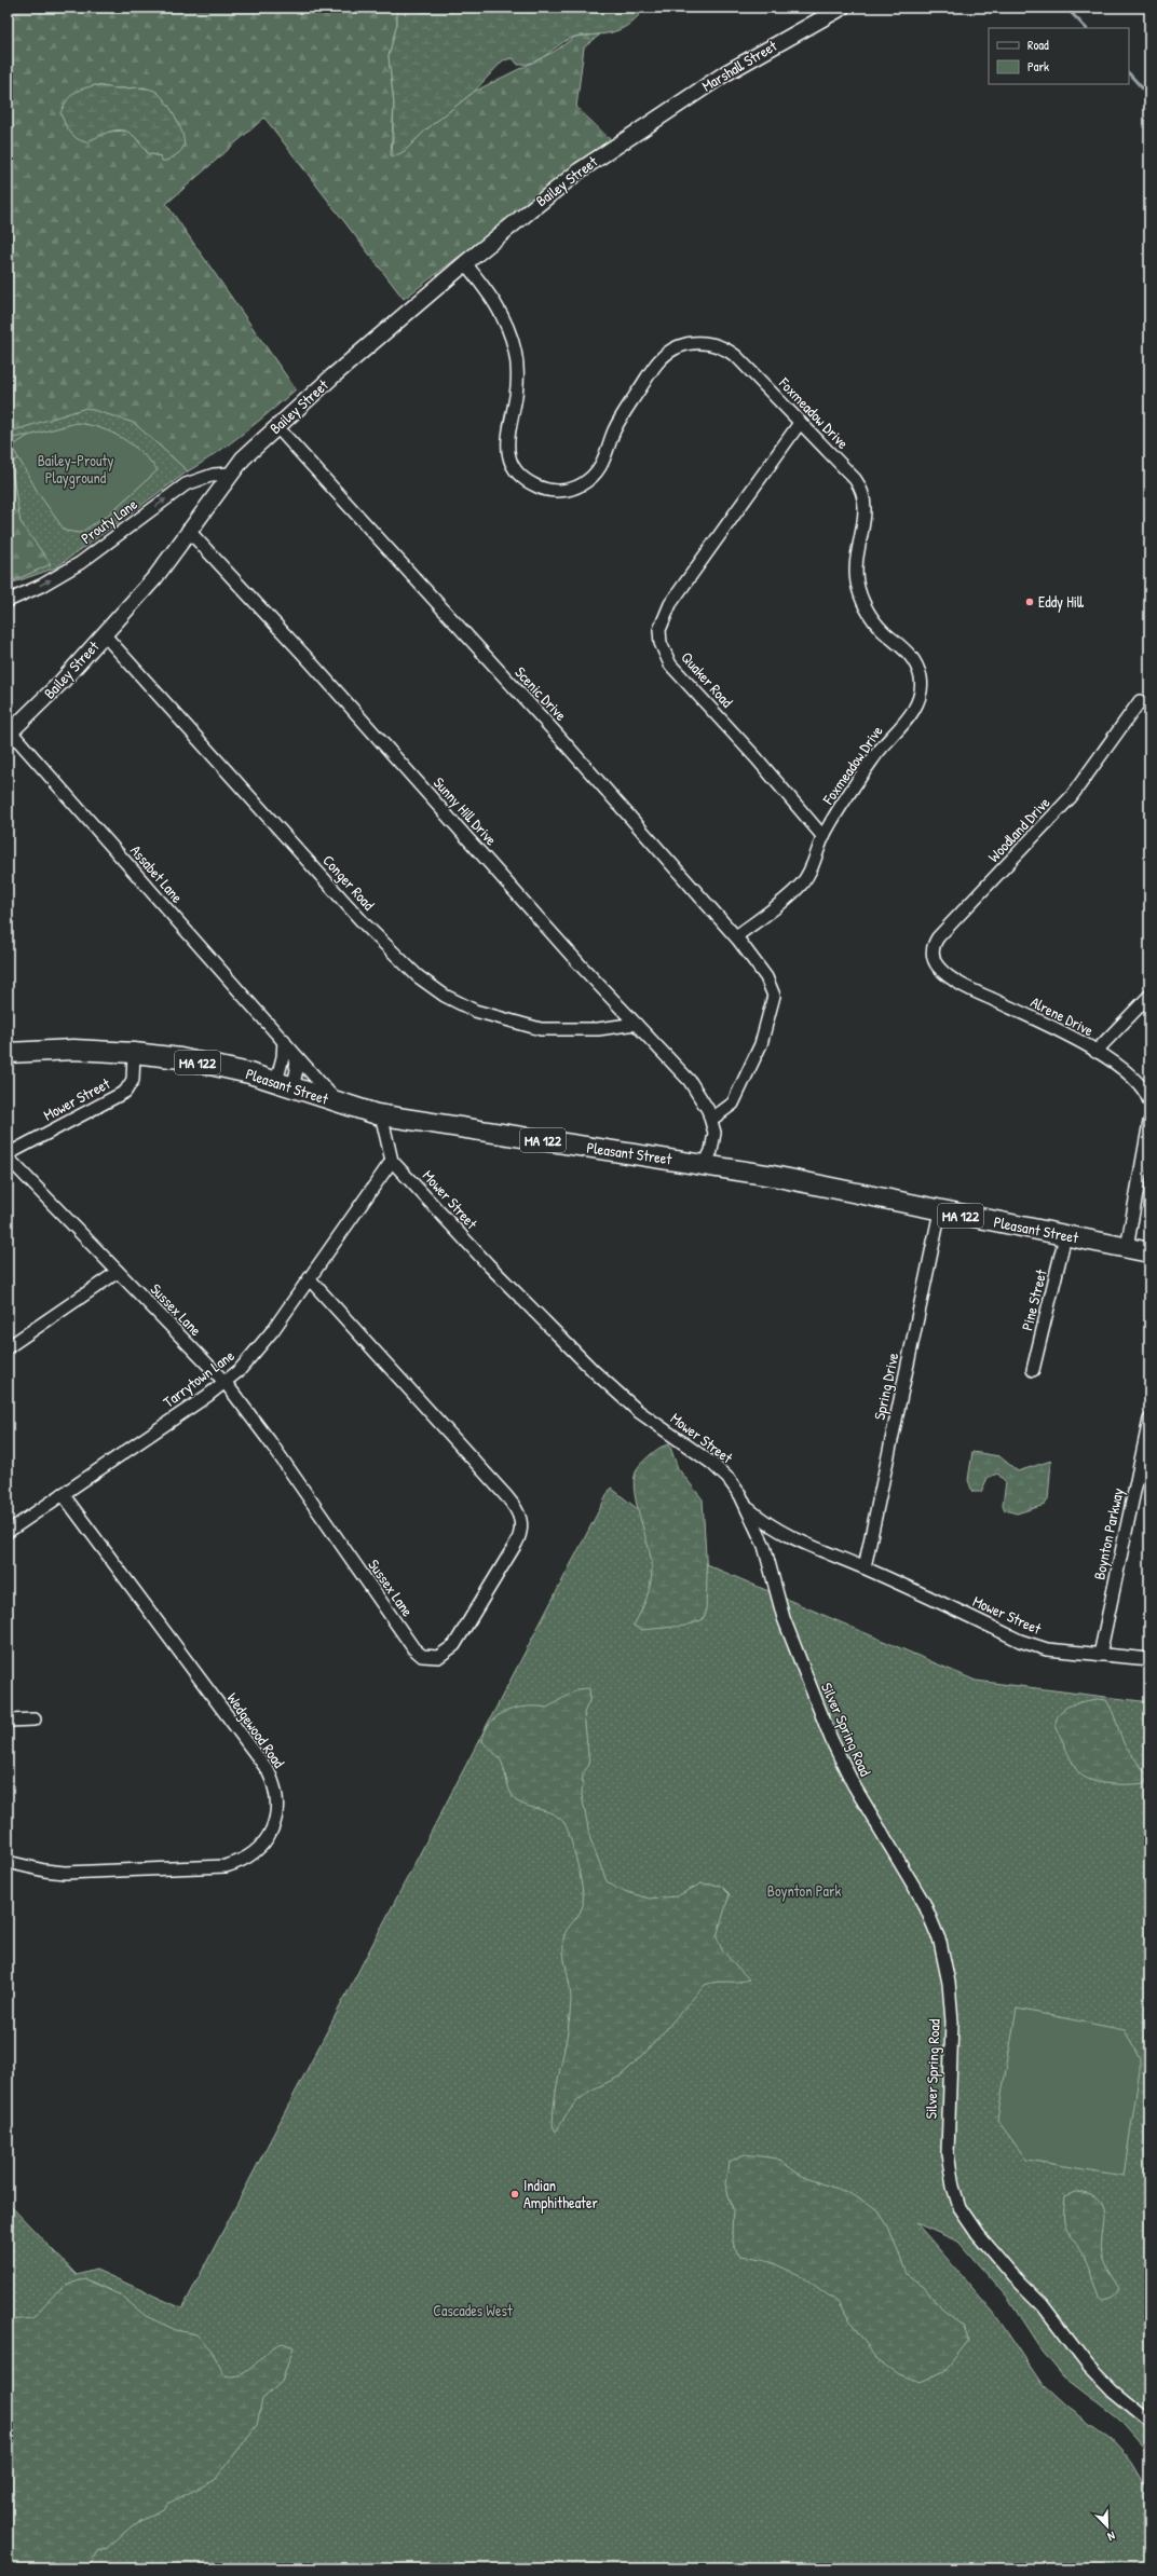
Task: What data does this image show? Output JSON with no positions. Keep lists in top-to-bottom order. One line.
{"streets":{"main road":["MA 122","Pleasant Street"],"street":["Marshall Street","Bailey Street","Foxmeadow Drive","Prouty Lane","Quaker Road","Scenic Drive","Sunny Hill Drive","Woodland Drive","Assabet Lane","Conger Road","Alrene Drive","Mower Street","Pine Street","Sussex Lane","Tarrytown Lane","Spring Drive","Boynton Parkway","Silver Spring Road","Wedgewood Road"]},"crossings":[["Marshall Street","Bailey Street"],["Bailey Street","Foxmeadow Drive"],["Bailey Street","Prouty Lane"],["Bailey Street","Scenic Drive"],["Bailey Street","Sunny Hill Drive"],["Bailey Street","Assabet Lane"],["Bailey Street","Conger Road"],["Foxmeadow Drive","Quaker Road"],["Foxmeadow Drive","Scenic Drive"],["Scenic Drive","Sunny Hill Drive"],["Sunny Hill Drive","Conger Road"],["Woodland Drive","Alrene Drive"],["Assabet Lane","Pleasant Street"],["Pleasant Street","Mower Street"],["Pleasant Street","Pine Street"],["Pleasant Street","Spring Drive"],["Mower Street","Tarrytown Lane"],["Mower Street","Spring Drive"],["Mower Street","Boynton Parkway"],["Mower Street","Silver Spring Road"],["Sussex Lane","Tarrytown Lane"],["Tarrytown Lane","Wedgewood Road"]],"one_way":["Prouty Lane"],"parks":["Bailey-Prouty Playground","Boynton Park","Cascades West"],"places":["Eddy Hill","Indian Amphitheater"],"legend":["Road","Park"],"north":"bottom right"}
